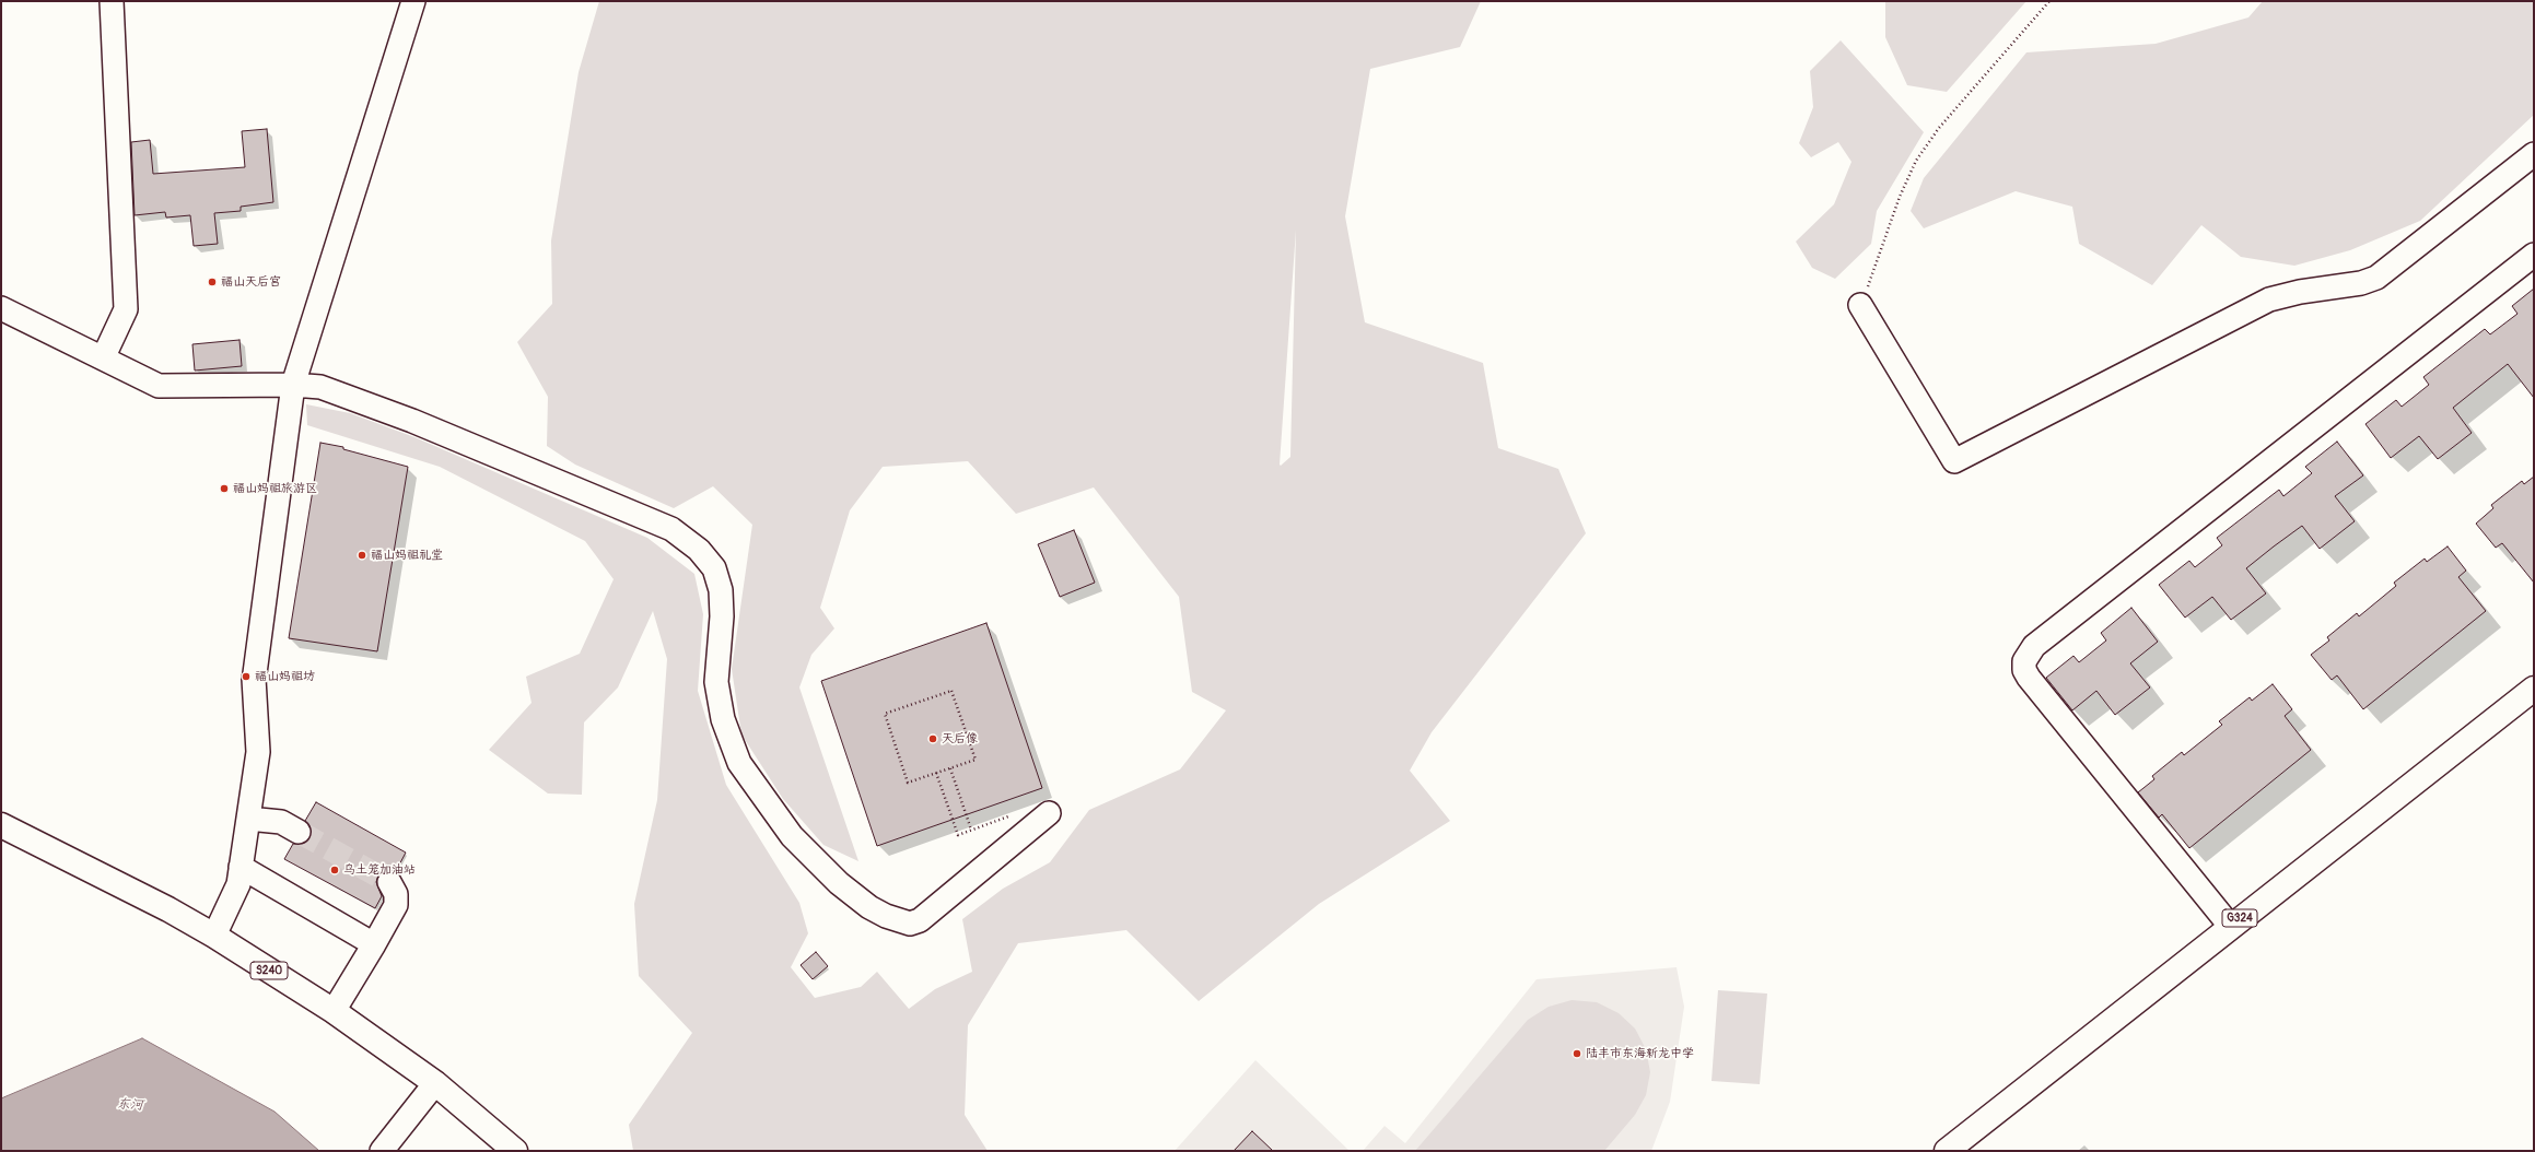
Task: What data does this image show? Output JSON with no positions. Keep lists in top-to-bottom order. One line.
{"streets":{"main road":["G324","S240"]},"water":["东河"],"places":["福山天后宫","福山妈祖旅游区","福山妈祖礼堂","福山妈祖坊","天后像","乌土笼加油站","陆丰市东海新龙中学"]}
